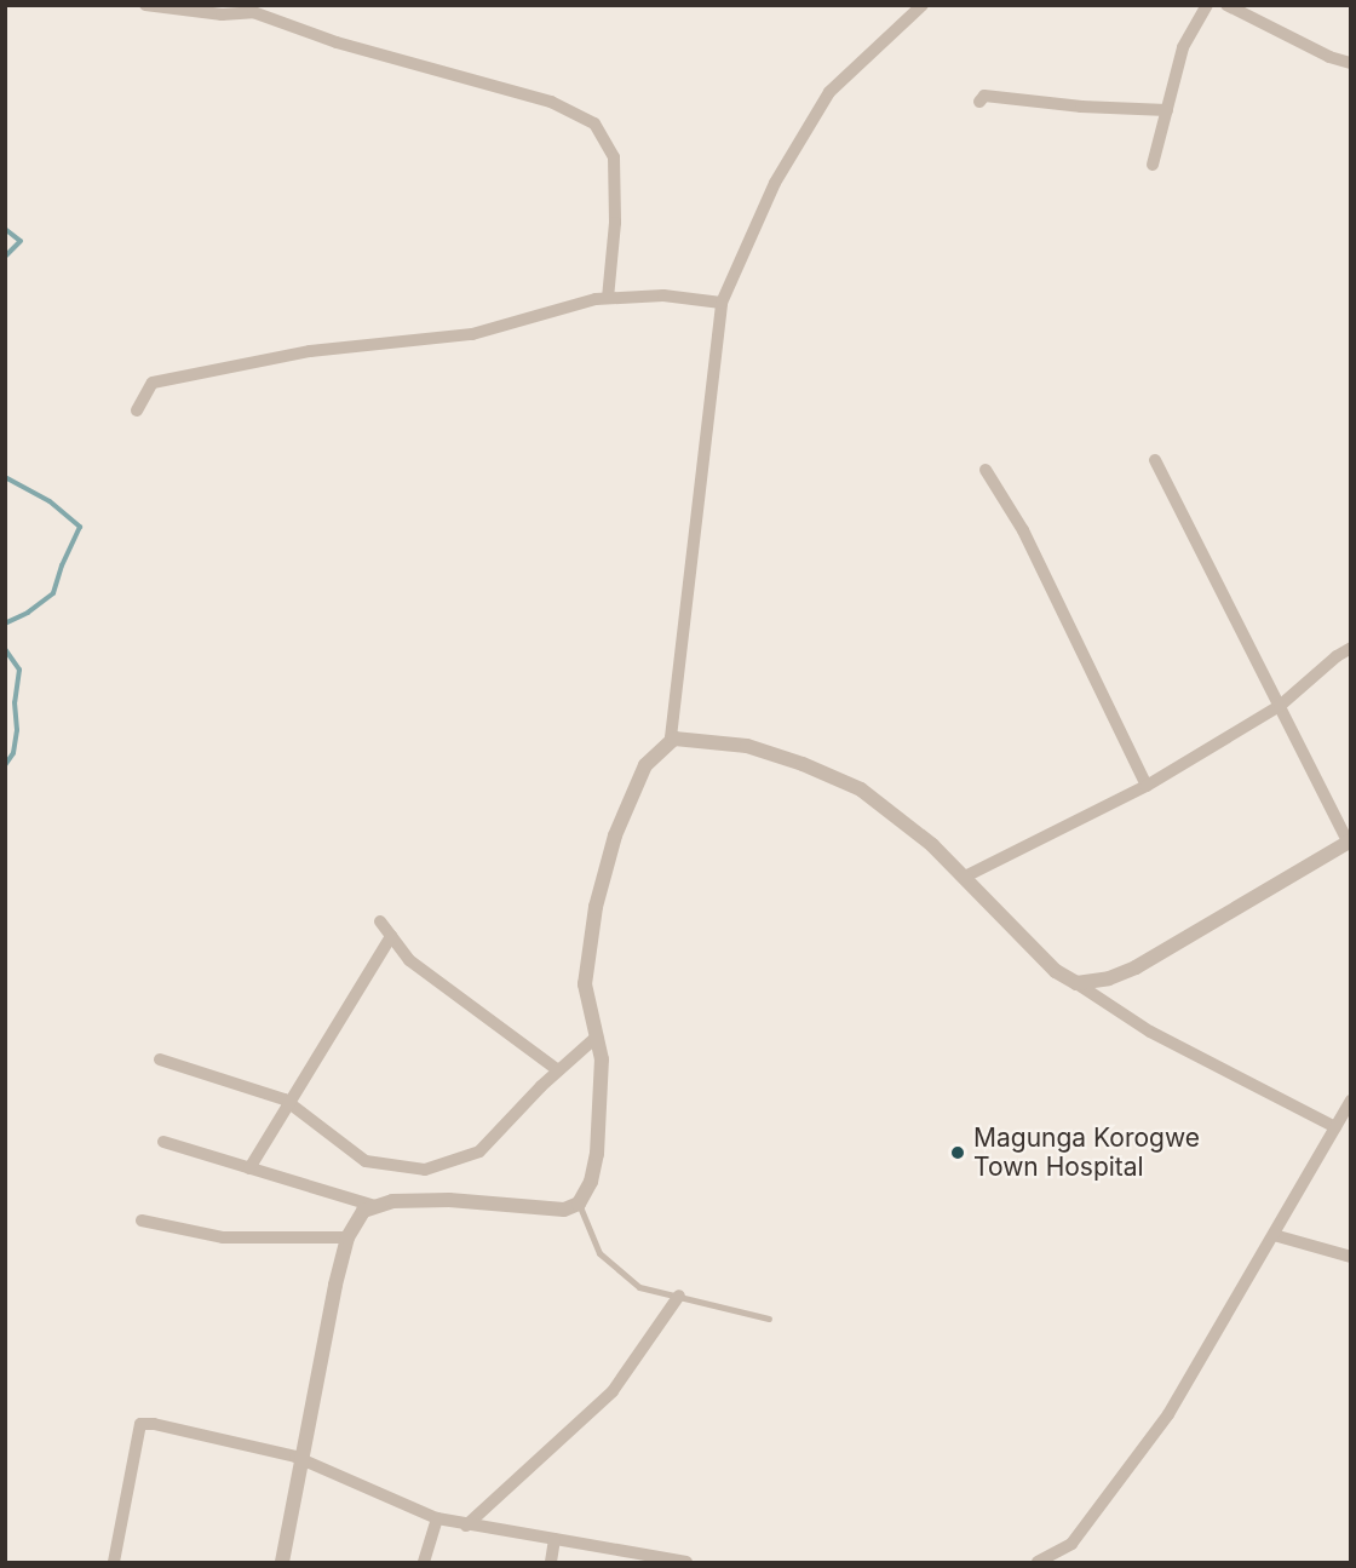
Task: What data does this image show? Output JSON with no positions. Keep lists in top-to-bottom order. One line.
{"places":["Magunga Korogwe Town Hospital"]}
